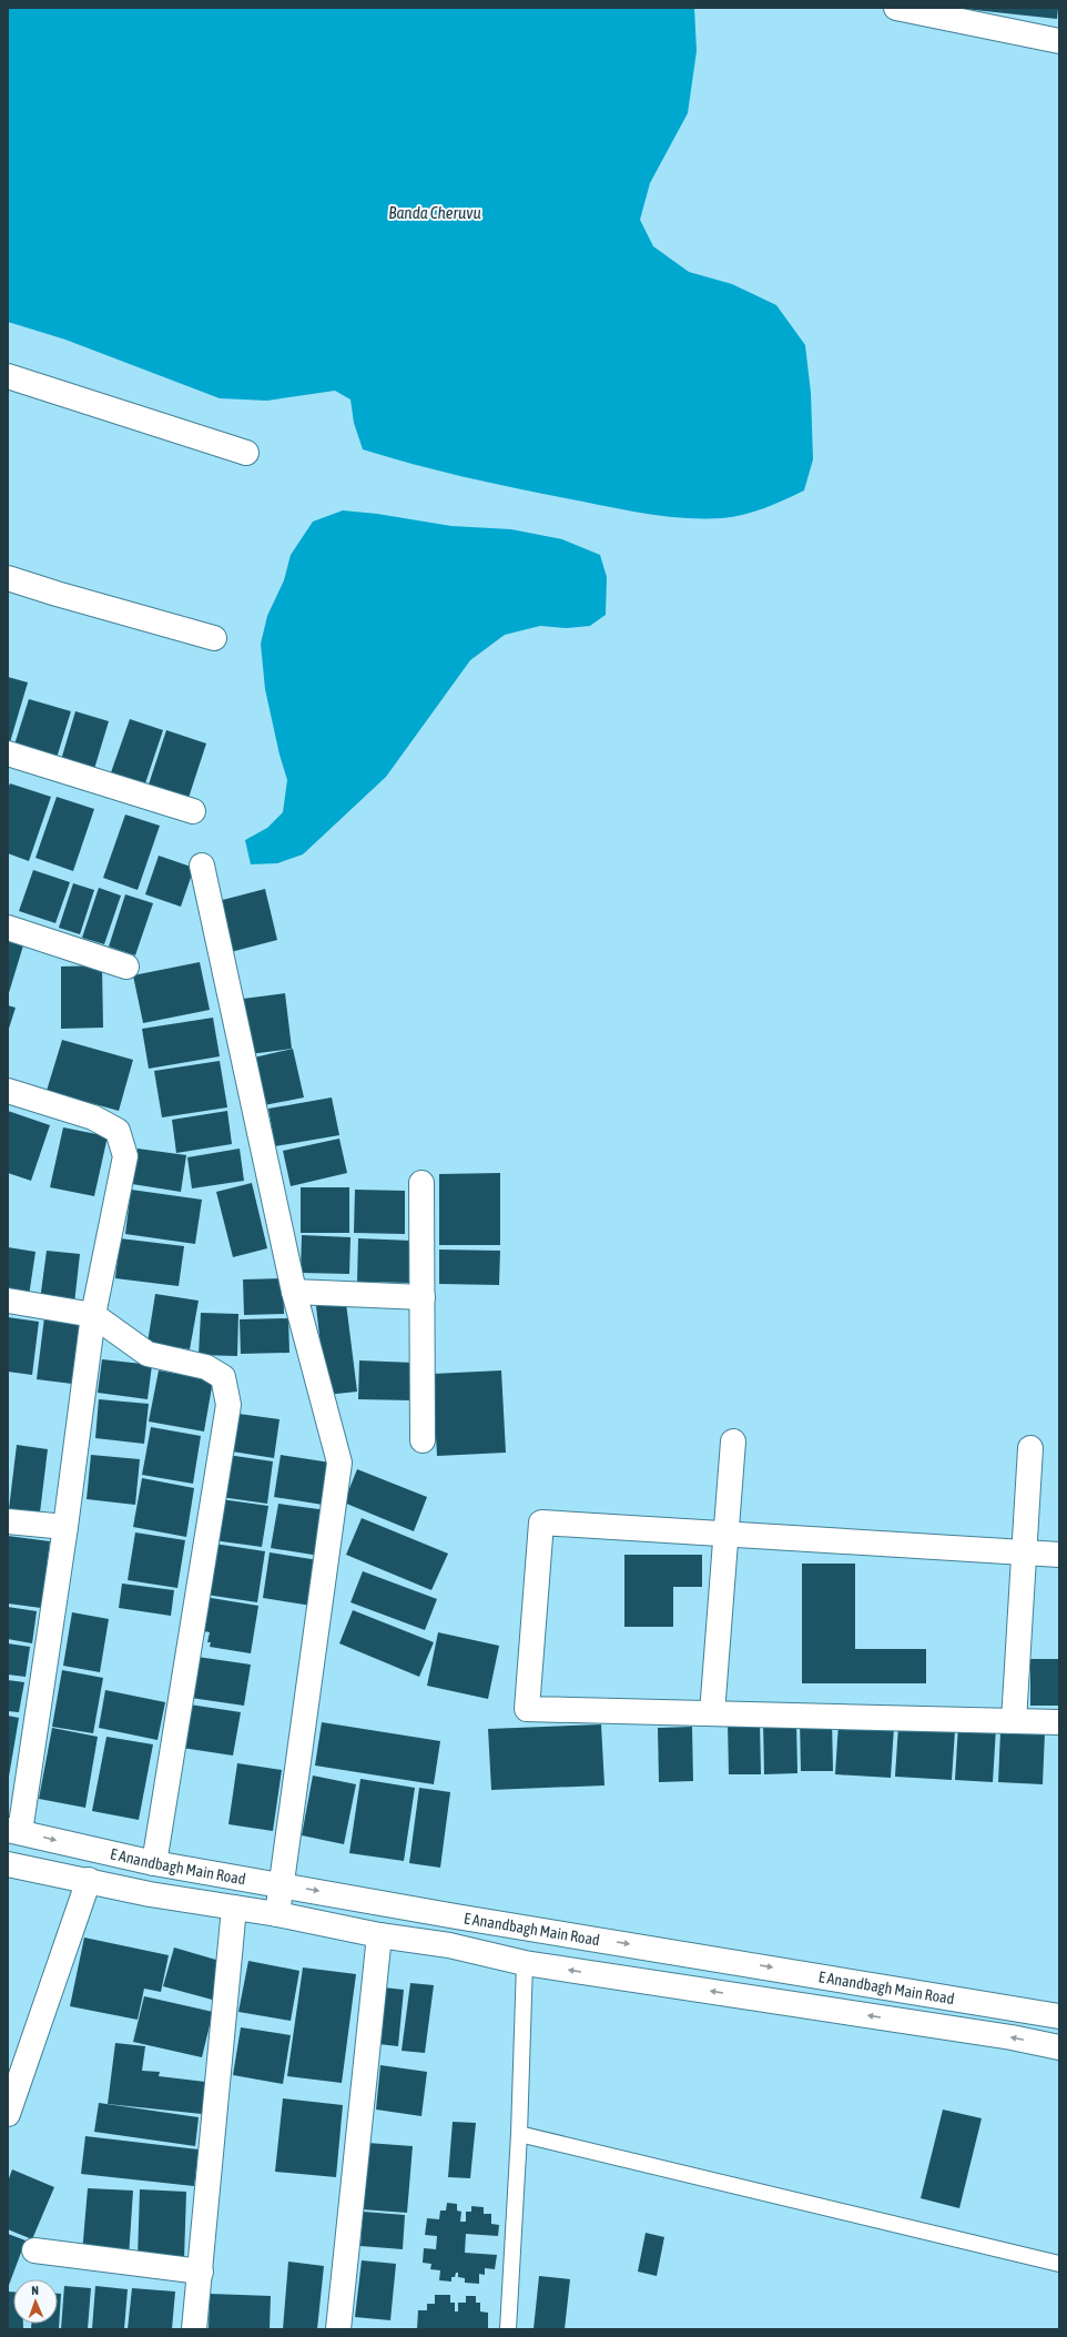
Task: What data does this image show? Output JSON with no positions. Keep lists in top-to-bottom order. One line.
{"streets":{"street":["E Anandbagh Main Road"]},"water":["Banda Cheruvu"],"north":"top"}
